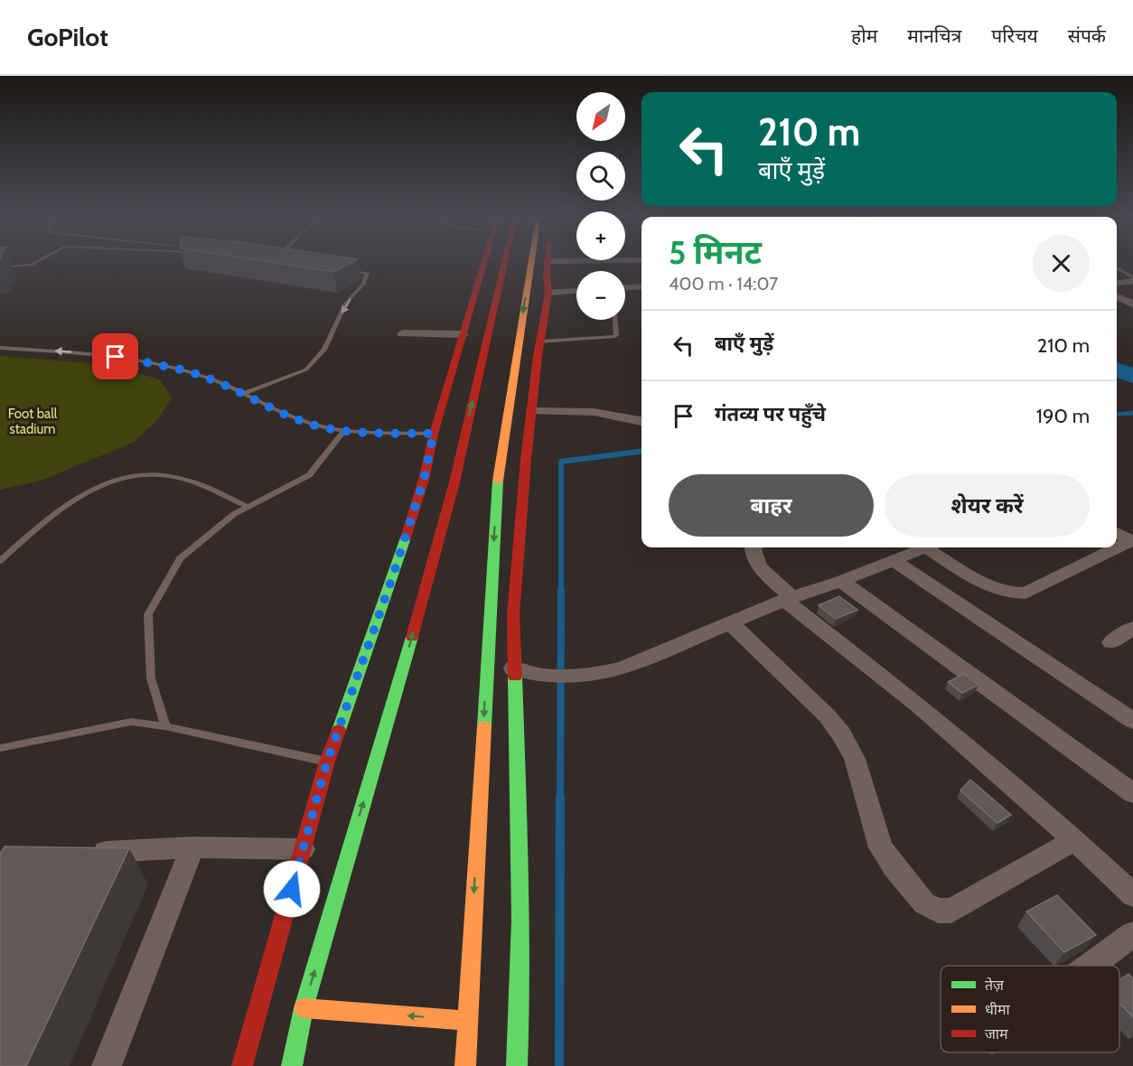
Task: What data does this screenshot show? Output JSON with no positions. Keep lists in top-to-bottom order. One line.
{"parks":["Foot ball stadium"],"legend":["तेज़","धीमा","जाम"],"north":"bottom left","page":{"header":"GoPilot","nav":["होम","मानचित्र","परिचय","संपर्क"],"map_buttons":["+","−"],"turn":["210 m","बाएँ मुड़ें"],"heading":["5 मिनट","400 m · 14:07"],"list":[{"name":"बाएँ मुड़ें","value":"210 m"},{"name":"गंतव्य पर पहुँचे","value":"190 m"}],"buttons":["बाहर","शेयर करें"]}}
